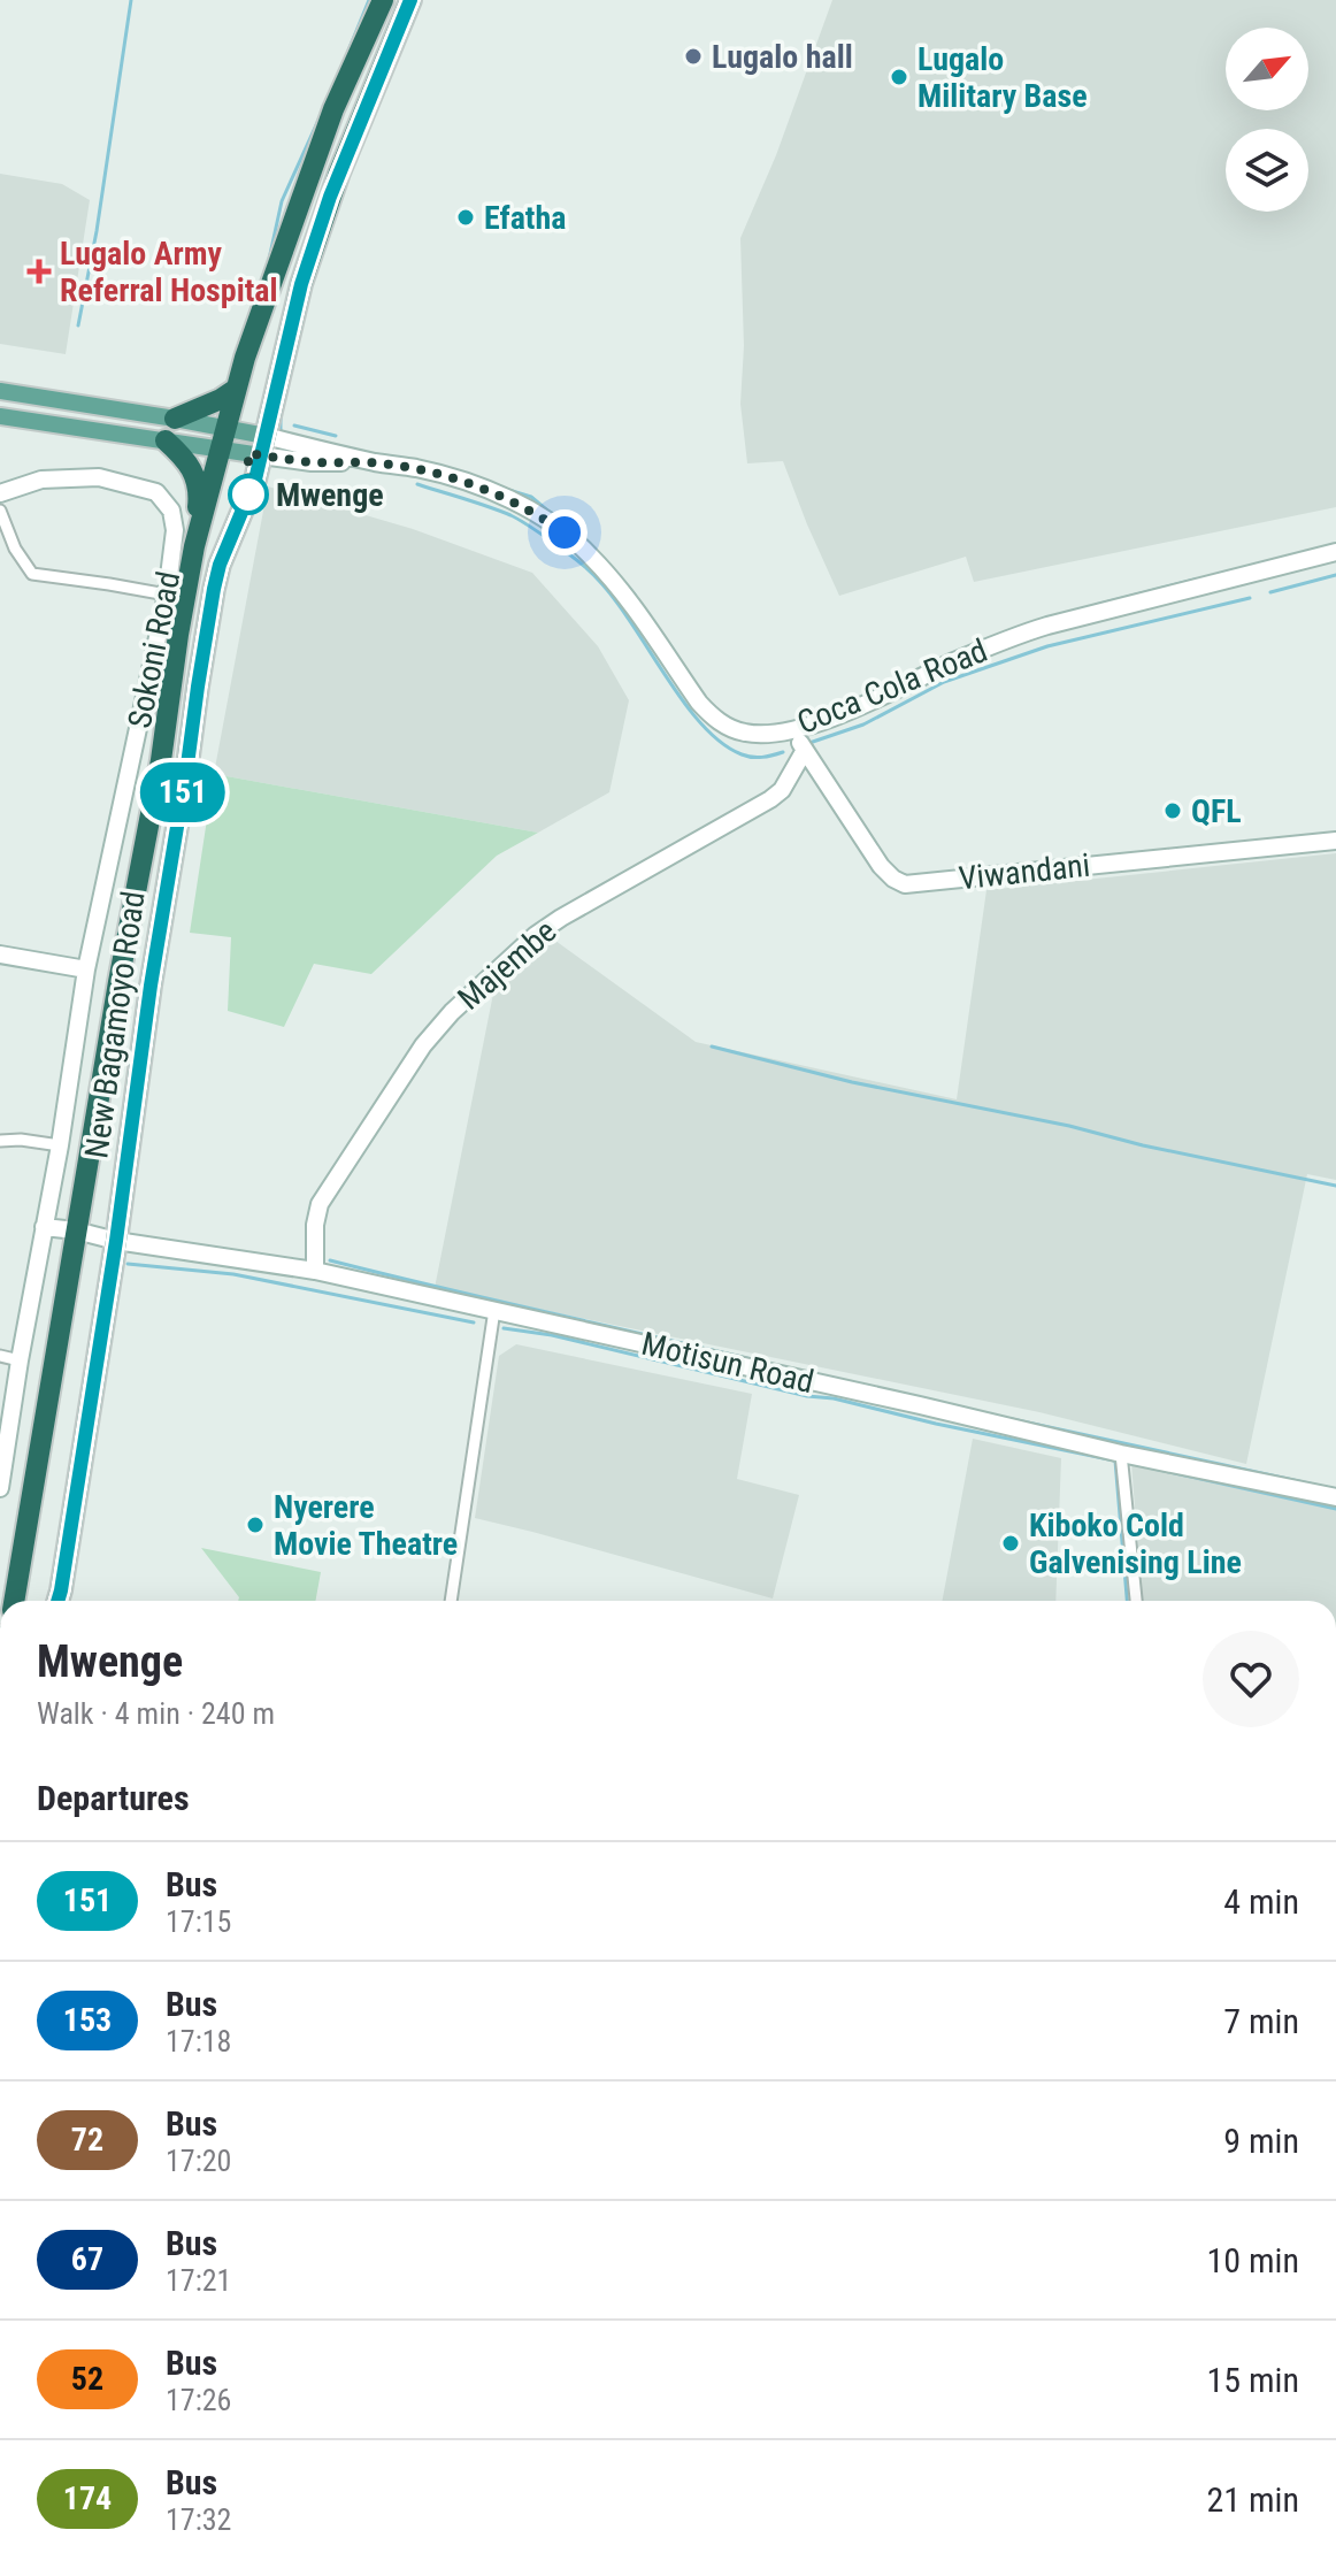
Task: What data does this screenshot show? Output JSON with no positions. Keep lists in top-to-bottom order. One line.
{"streets":{"highway":["New Bagamoyo Road"],"street":["Sokoni Road","Coca Cola Road","Viwandani","Majembe","Motisun Road"]},"crossings":[["Sokoni Road","Motisun Road"],["Coca Cola Road","Viwandani"],["Coca Cola Road","New Bagamoyo Road"],["Viwandani","Majembe"],["Majembe","Motisun Road"],["New Bagamoyo Road","Motisun Road"]],"places":{"other":["Lugalo hall","Lugalo Military Base","Efatha","Mwenge","QFL","Nyerere Movie Theatre","Kiboko Cold Galvenising Line"],"health":["Lugalo Army Referral Hospital"]},"lines":["bus line 151"],"north":"top right","page":{"on_map":"151","heading":[["Mwenge","Walk · 4 min · 240 m"],"Departures"],"list":[{"mark":"151","name":"Bus","note":"17:15","value":"4 min"},{"mark":"153","name":"Bus","note":"17:18","value":"7 min"},{"mark":"72","name":"Bus","note":"17:20","value":"9 min"},{"mark":"67","name":"Bus","note":"17:21","value":"10 min"},{"mark":"52","name":"Bus","note":"17:26","value":"15 min"},{"mark":"174","name":"Bus","note":"17:32","value":"21 min"}]}}
